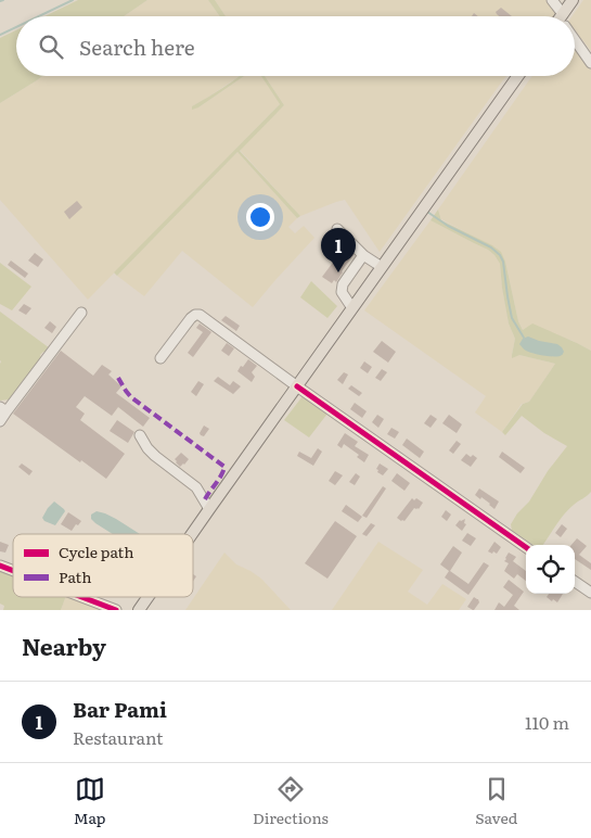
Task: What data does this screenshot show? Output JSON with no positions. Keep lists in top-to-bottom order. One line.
{"legend":["Cycle path","Path"],"page":{"search":"Search here","pins":"1","heading":"Nearby","list":[{"mark":"1","name":"Bar Pami","note":"Restaurant","value":"110 m"}],"nav":["Map","Directions","Saved"]}}
